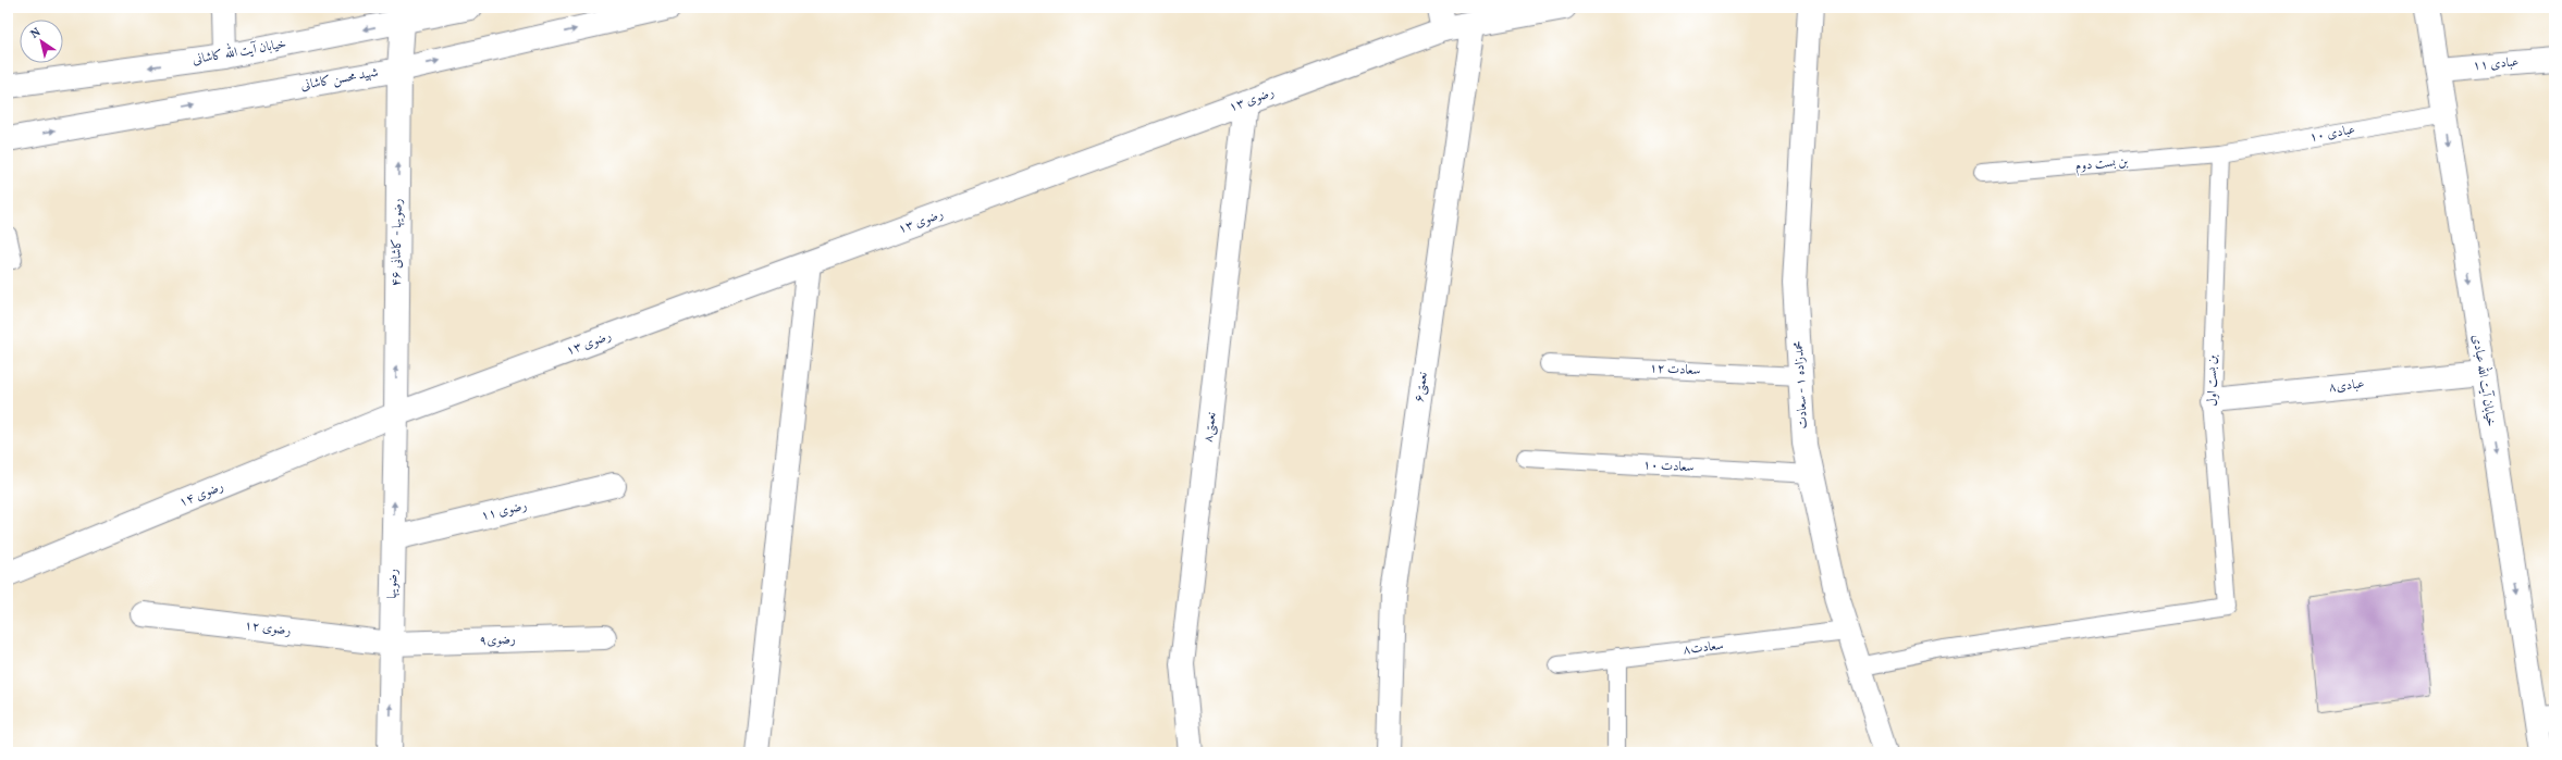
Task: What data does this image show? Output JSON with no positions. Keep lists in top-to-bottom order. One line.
{"streets":{"street":["خیابان آیت الله کاشانی","عبادی ١١","شهید محسن کاشانی","رضوی ۱۳","رضویها - کاشانی ۴۶","خیابان آیت الله عبادی","محمدزاده ۱ - سعادت","عبادی۸","نعمتی۶","نعمتی۸","رضوی ۱۴","رضوی ۱۱","رضویها","رضوی ۱۲","رضوی۹"],"lane":["عبادی ۱۰","بن بست دوم","سعادت ۱۲","بن بست اول","سعادت ۱۰","سعادت۸"]},"crossings":[["خیابان آیت الله کاشانی","رضویها - کاشانی ۴۶"],["عبادی ١١","خیابان آیت الله عبادی"],["شهید محسن کاشانی","رضویها - کاشانی ۴۶"],["رضوی ۱۳","رضویها - کاشانی ۴۶"],["رضوی ۱۳","نعمتی۶"],["رضوی ۱۳","نعمتی۸"],["رضوی ۱۳","رضوی ۱۴"],["رضوی ۱۳","رضویها"],["عبادی ۱۰","بن بست دوم"],["عبادی ۱۰","بن بست اول"],["عبادی ۱۰","خیابان آیت الله عبادی"],["بن بست دوم","بن بست اول"],["رضویها - کاشانی ۴۶","رضوی ۱۴"],["رضویها - کاشانی ۴۶","رضویها"],["سعادت ۱۲","محمدزاده ۱ - سعادت"],["بن بست اول","محمدزاده ۱ - سعادت"],["بن بست اول","عبادی۸"],["خیابان آیت الله عبادی","عبادی۸"],["محمدزاده ۱ - سعادت","سعادت ۱۰"],["محمدزاده ۱ - سعادت","سعادت۸"],["رضوی ۱۴","رضویها"],["رضوی ۱۱","رضویها"],["رضویها","رضوی ۱۲"],["رضویها","رضوی۹"],["رضوی ۱۲","رضوی۹"]],"one_way":["خیابان آیت الله کاشانی","شهید محسن کاشانی","رضویها - کاشانی ۴۶","خیابان آیت الله عبادی","رضویها"],"north":"top left"}
